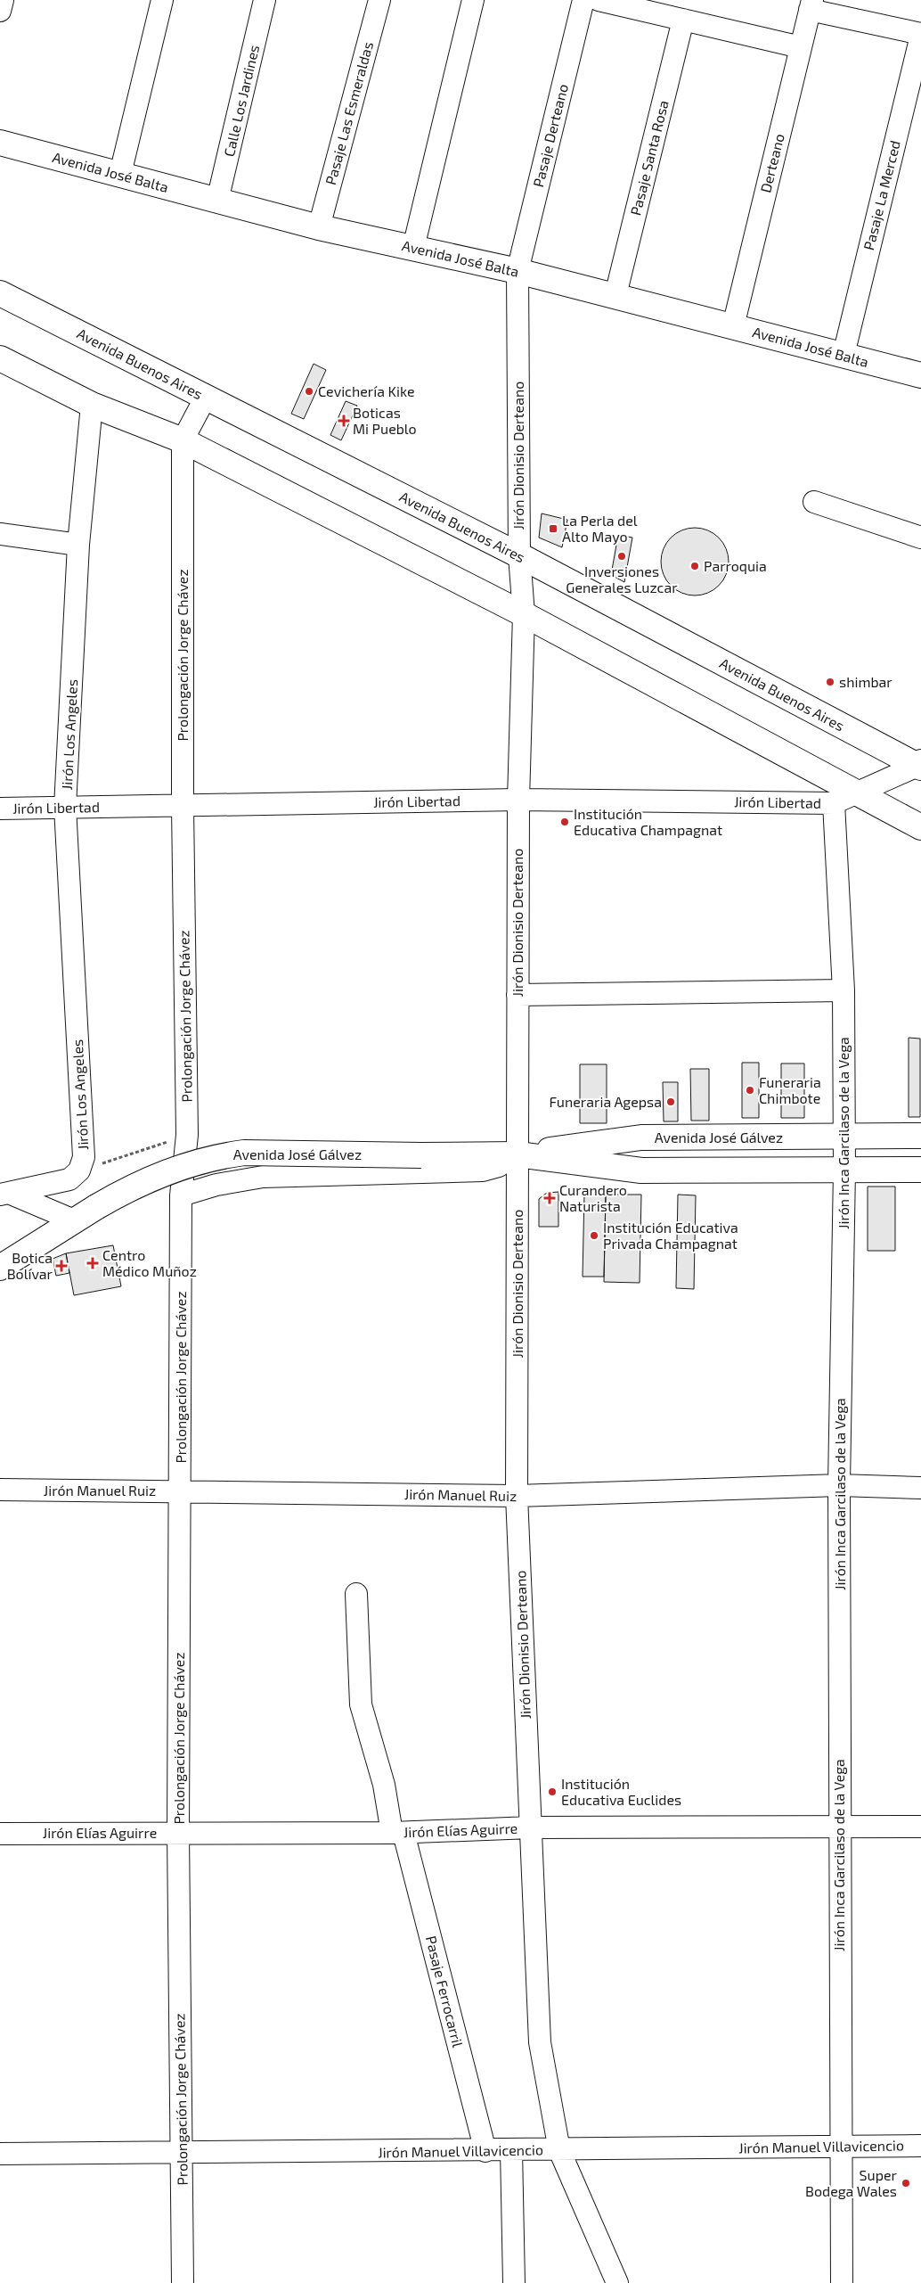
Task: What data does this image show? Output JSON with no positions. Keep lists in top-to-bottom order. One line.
{"streets":{"main road":["Avenida José Balta","Avenida Buenos Aires","Avenida José Gálvez"],"street":["Calle Los Jardines","Pasaje Las Esmeraldas","Pasaje Derteano","Pasaje Santa Rosa","Derteano","Pasaje La Merced","Jirón Dionisio Derteano","Prolongación Jorge Chávez","Jirón Los Angeles","Jirón Libertad","Jirón Inca Garcilaso de la Vega","Jirón Manuel Ruiz","Jirón Elías Aguirre","Pasaje Ferrocarril","Jirón Manuel Villavicencio"]},"crossings":[["Calle Los Jardines","Avenida José Balta"],["Pasaje Las Esmeraldas","Avenida José Balta"],["Pasaje Derteano","Avenida José Balta"],["Pasaje Derteano","Jirón Dionisio Derteano"],["Pasaje Santa Rosa","Avenida José Balta"],["Derteano","Avenida José Balta"],["Avenida José Balta","Pasaje La Merced"],["Avenida José Balta","Jirón Dionisio Derteano"],["Avenida Buenos Aires","Jirón Dionisio Derteano"],["Avenida Buenos Aires","Prolongación Jorge Chávez"],["Jirón Dionisio Derteano","Jirón Libertad"],["Jirón Dionisio Derteano","Avenida José Gálvez"],["Jirón Dionisio Derteano","Jirón Manuel Ruiz"],["Jirón Dionisio Derteano","Jirón Elías Aguirre"],["Jirón Dionisio Derteano","Jirón Manuel Villavicencio"],["Prolongación Jorge Chávez","Jirón Libertad"],["Prolongación Jorge Chávez","Jirón Manuel Ruiz"],["Prolongación Jorge Chávez","Jirón Elías Aguirre"],["Prolongación Jorge Chávez","Jirón Manuel Villavicencio"],["Jirón Los Angeles","Jirón Libertad"],["Jirón Libertad","Jirón Inca Garcilaso de la Vega"],["Jirón Inca Garcilaso de la Vega","Avenida José Gálvez"],["Jirón Inca Garcilaso de la Vega","Jirón Manuel Ruiz"],["Jirón Inca Garcilaso de la Vega","Jirón Elías Aguirre"],["Jirón Inca Garcilaso de la Vega","Jirón Manuel Villavicencio"],["Jirón Elías Aguirre","Pasaje Ferrocarril"],["Pasaje Ferrocarril","Jirón Manuel Villavicencio"]],"places":{"other":["Cevichería Kike","Inversiones Generales Luzcar","Parroquia","shimbar","Institución Educativa Champagnat","Funeraria Chimbote","Funeraria Agepsa","Institución Educativa Privada Champagnat","Institución Educativa Euclides","Super Bodega Wales"],"health":["Boticas Mi Pueblo","Curandero Naturista","Centro Médico Muñoz","Botica Bolívar"],"transit":["La Perla del Alto Mayo"]}}
